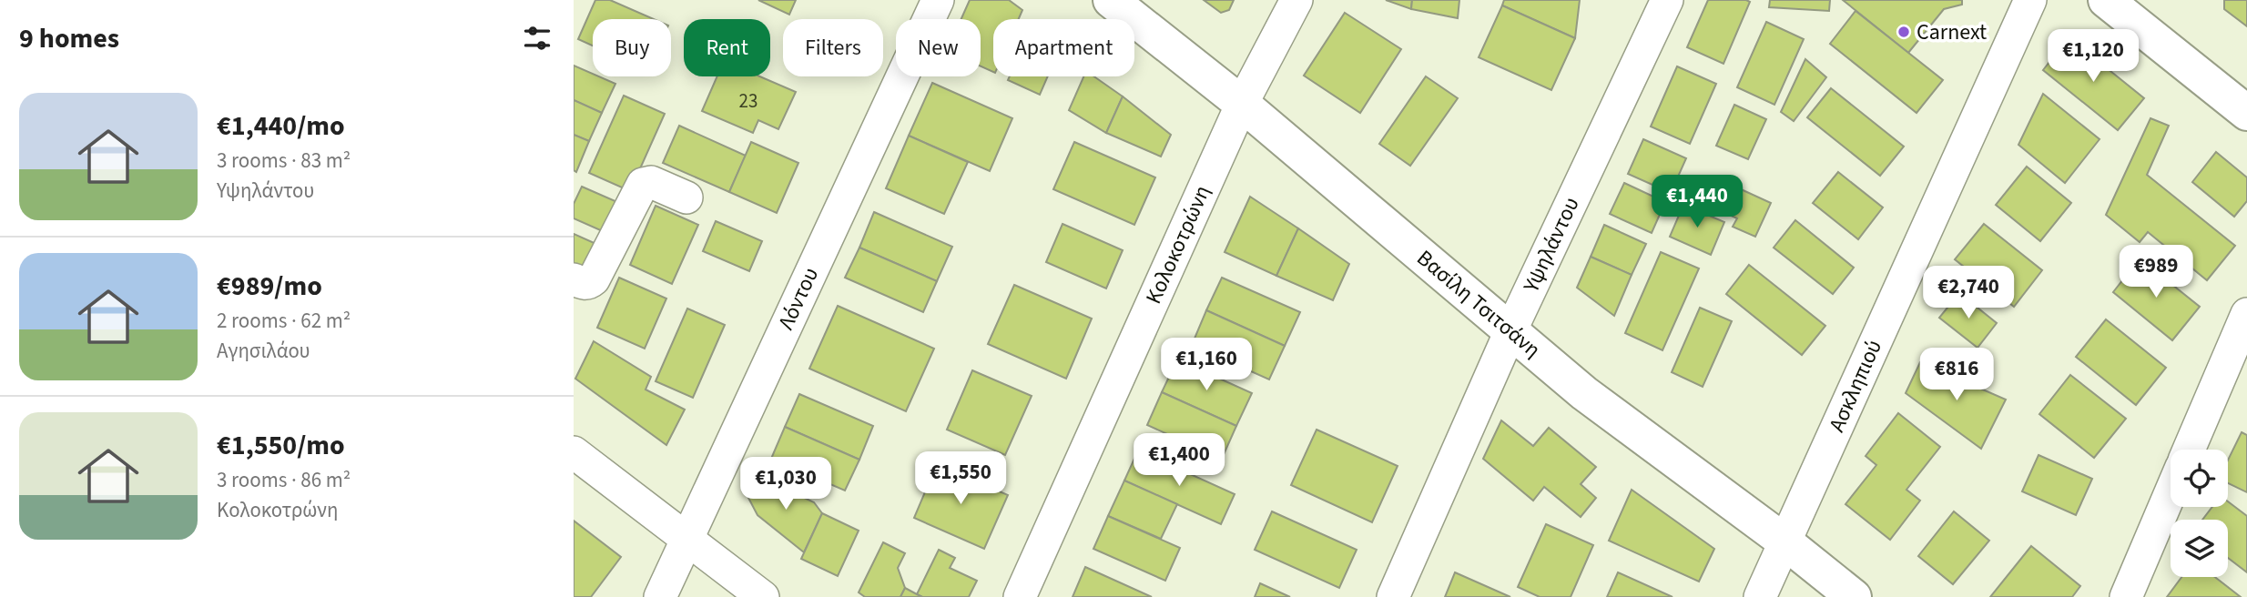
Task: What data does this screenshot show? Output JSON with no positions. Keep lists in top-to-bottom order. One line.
{"streets":{"street":["Κολοκοτρώνη","Υψηλάντου","Λόντου","Βασίλη Τσιτσάνη","Ασκληπιού"]},"crossings":[["Κολοκοτρώνη","Βασίλη Τσιτσάνη"],["Υψηλάντου","Βασίλη Τσιτσάνη"],["Βασίλη Τσιτσάνη","Ασκληπιού"]],"places":["Carnext"],"house_numbers":["23"],"page":{"heading":"9 homes","chip":["Buy","Rent","Filters","New","Apartment"],"price":["€1,120","€1,440","€989","€2,740","€1,160","€816","€1,400","€1,550","€1,030"],"list":[{"name":"€1,440/mo","note":"3 rooms · 83 m² · Υψηλάντου"},{"name":"€989/mo","note":"2 rooms · 62 m² · Αγησιλάου"},{"name":"€1,550/mo","note":"3 rooms · 86 m² · Κολοκοτρώνη"}]}}
